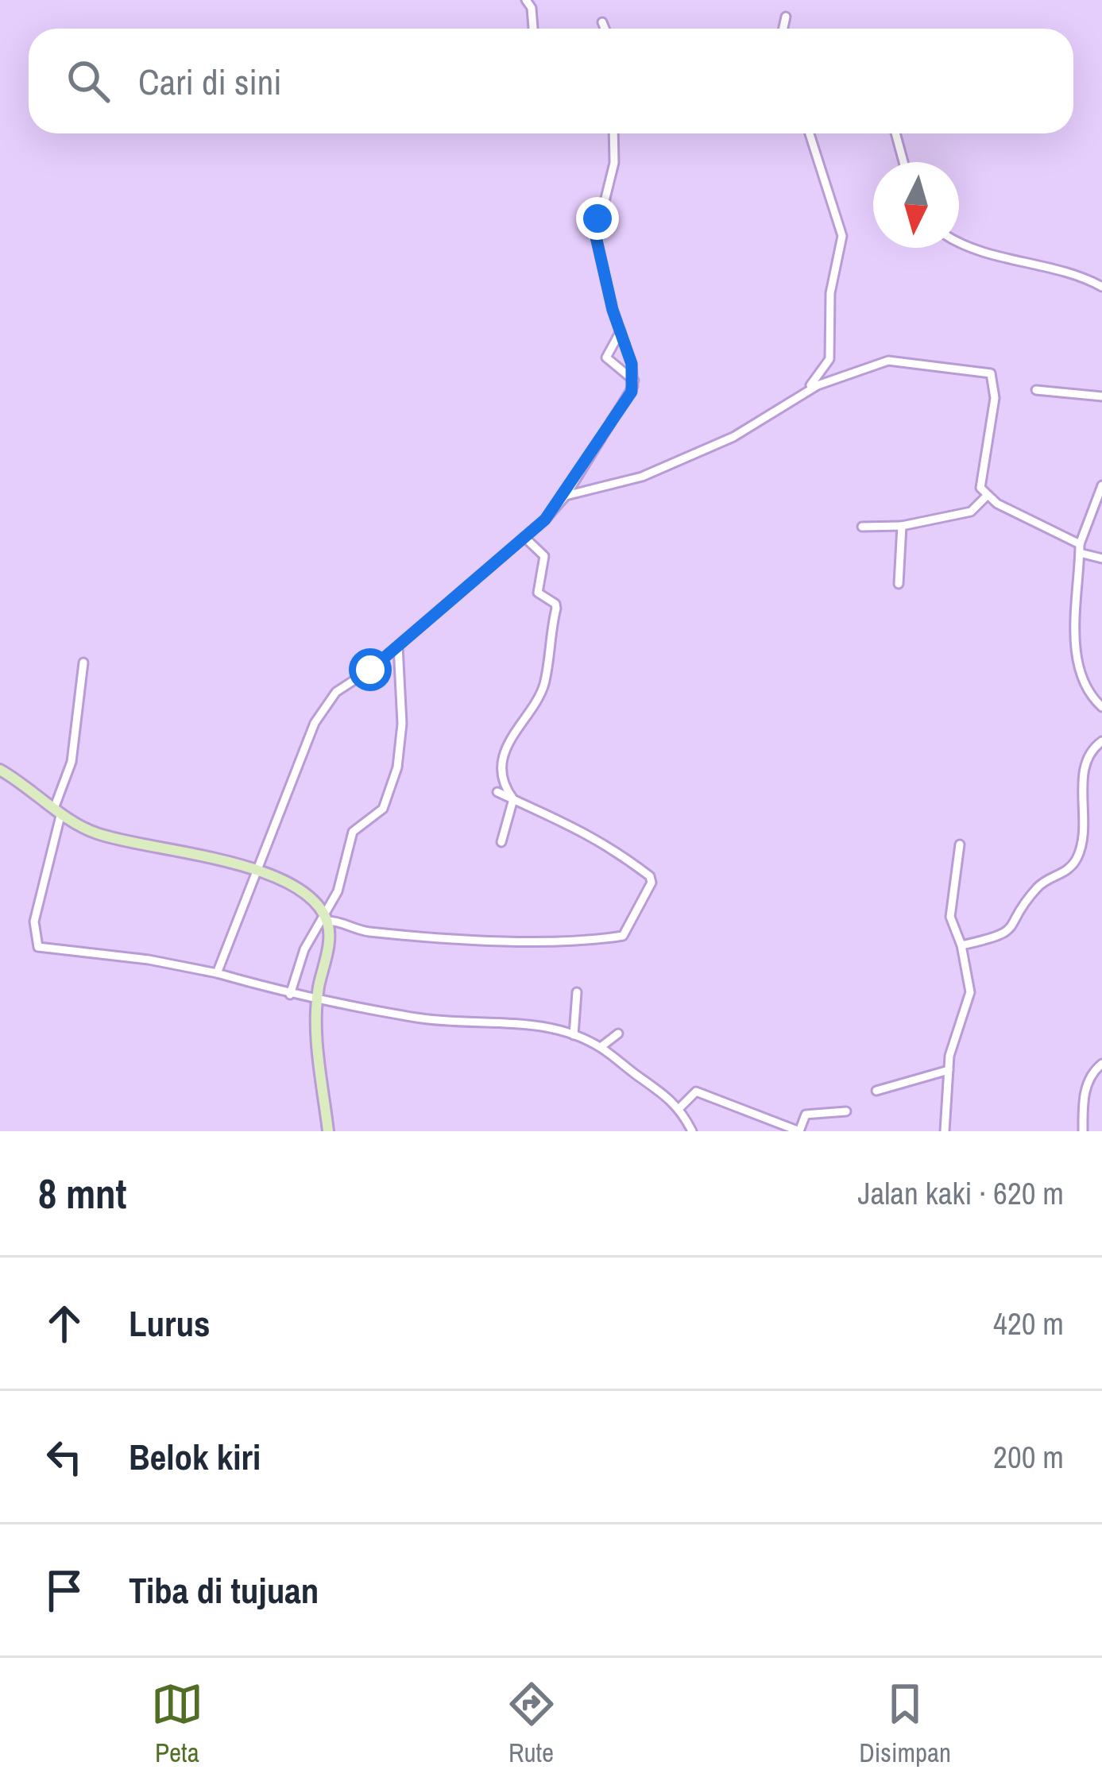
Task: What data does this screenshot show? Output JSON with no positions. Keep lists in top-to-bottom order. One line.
{"north":"bottom","page":{"search":"Cari di sini","heading":["8 mnt","Jalan kaki · 620 m"],"list":[["Lurus","420 m"],["Belok kiri","200 m"],"Tiba di tujuan"],"nav":["Peta","Rute","Disimpan"]}}
